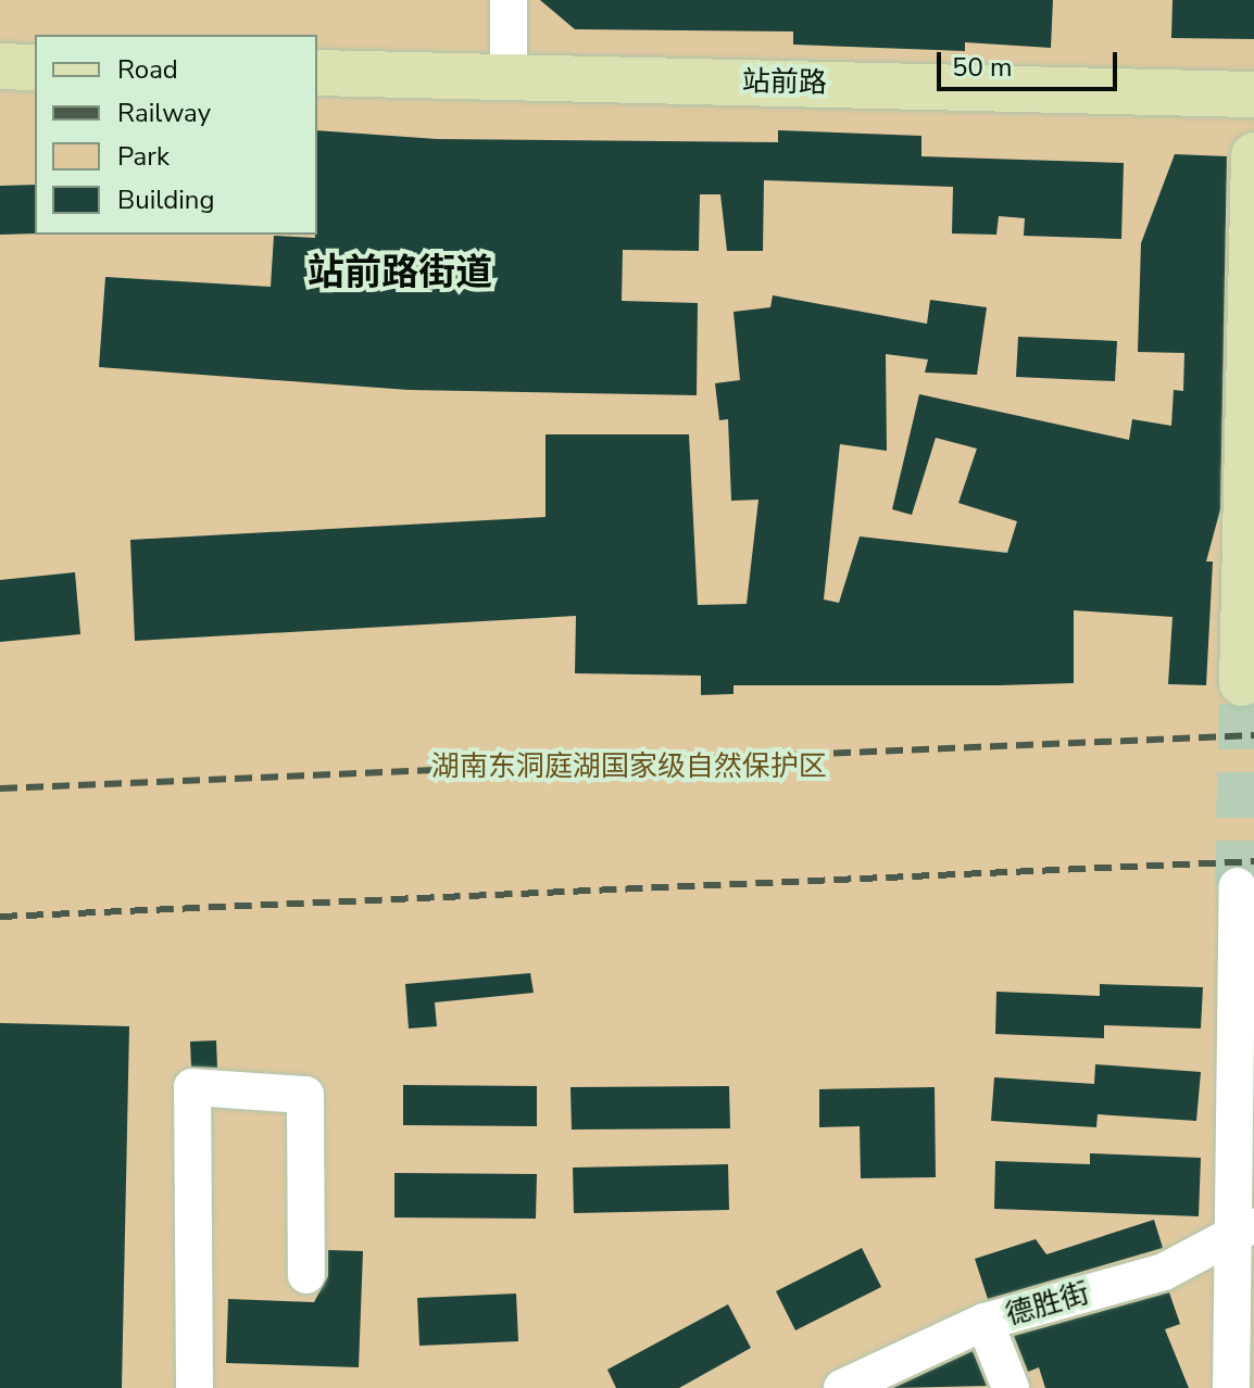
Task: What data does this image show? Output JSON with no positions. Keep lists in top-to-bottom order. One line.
{"streets":{"main road":["站前路"],"street":["德胜街"]},"districts":["站前路街道"],"parks":["湖南东洞庭湖国家级自然保护区"],"legend":["Road","Railway","Park","Building"],"scale_bar":"50 m"}
